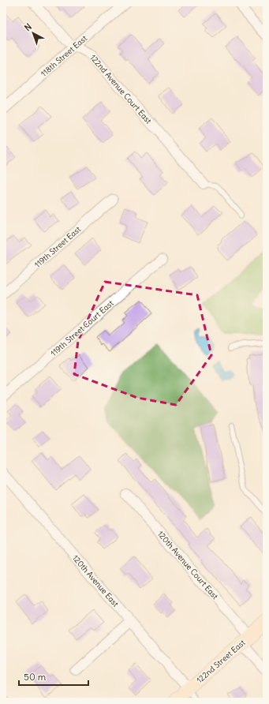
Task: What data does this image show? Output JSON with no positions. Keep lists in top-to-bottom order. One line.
{"streets":{"street":["118th Street East","122nd Avenue Court East","119th Street East","119th Street Court East","120th Avenue Court East","120th Avenue East","122nd Street East"]},"crossings":[["118th Street East","122nd Avenue Court East"],["120th Avenue Court East","122nd Street East"],["120th Avenue East","122nd Street East"]],"scale_bar":"50 m","north":"top left"}
